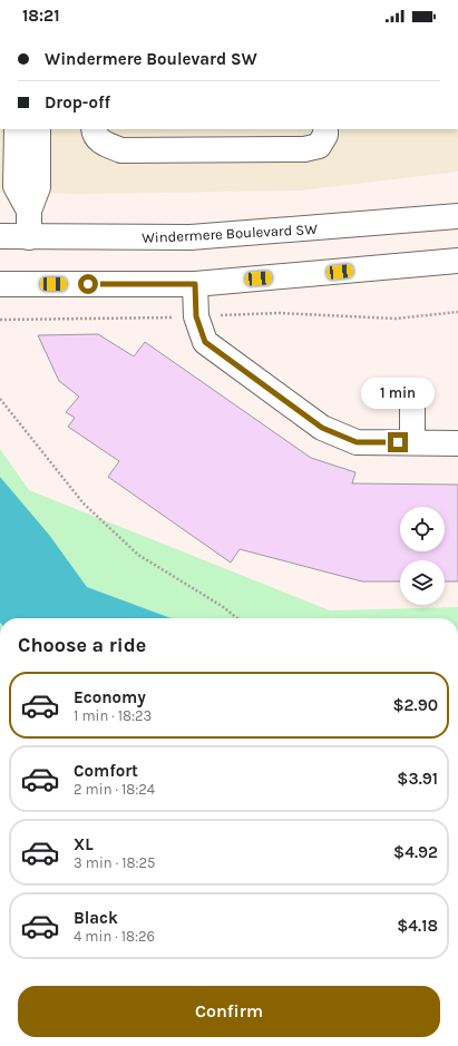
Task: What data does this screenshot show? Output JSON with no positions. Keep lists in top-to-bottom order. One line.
{"streets":{"main road":["Windermere Boulevard SW"]},"page":{"status":"18:21","banner":["Windermere Boulevard SW","Drop-off"],"bubble":"1 min","heading":"Choose a ride","list":[{"name":"Economy","note":"1 min · 18:23","value":"$2.90"},{"name":"Comfort","note":"2 min · 18:24","value":"$3.91"},{"name":"XL","note":"3 min · 18:25","value":"$4.92"},{"name":"Black","note":"4 min · 18:26","value":"$4.18"}],"buttons":"Confirm"}}
